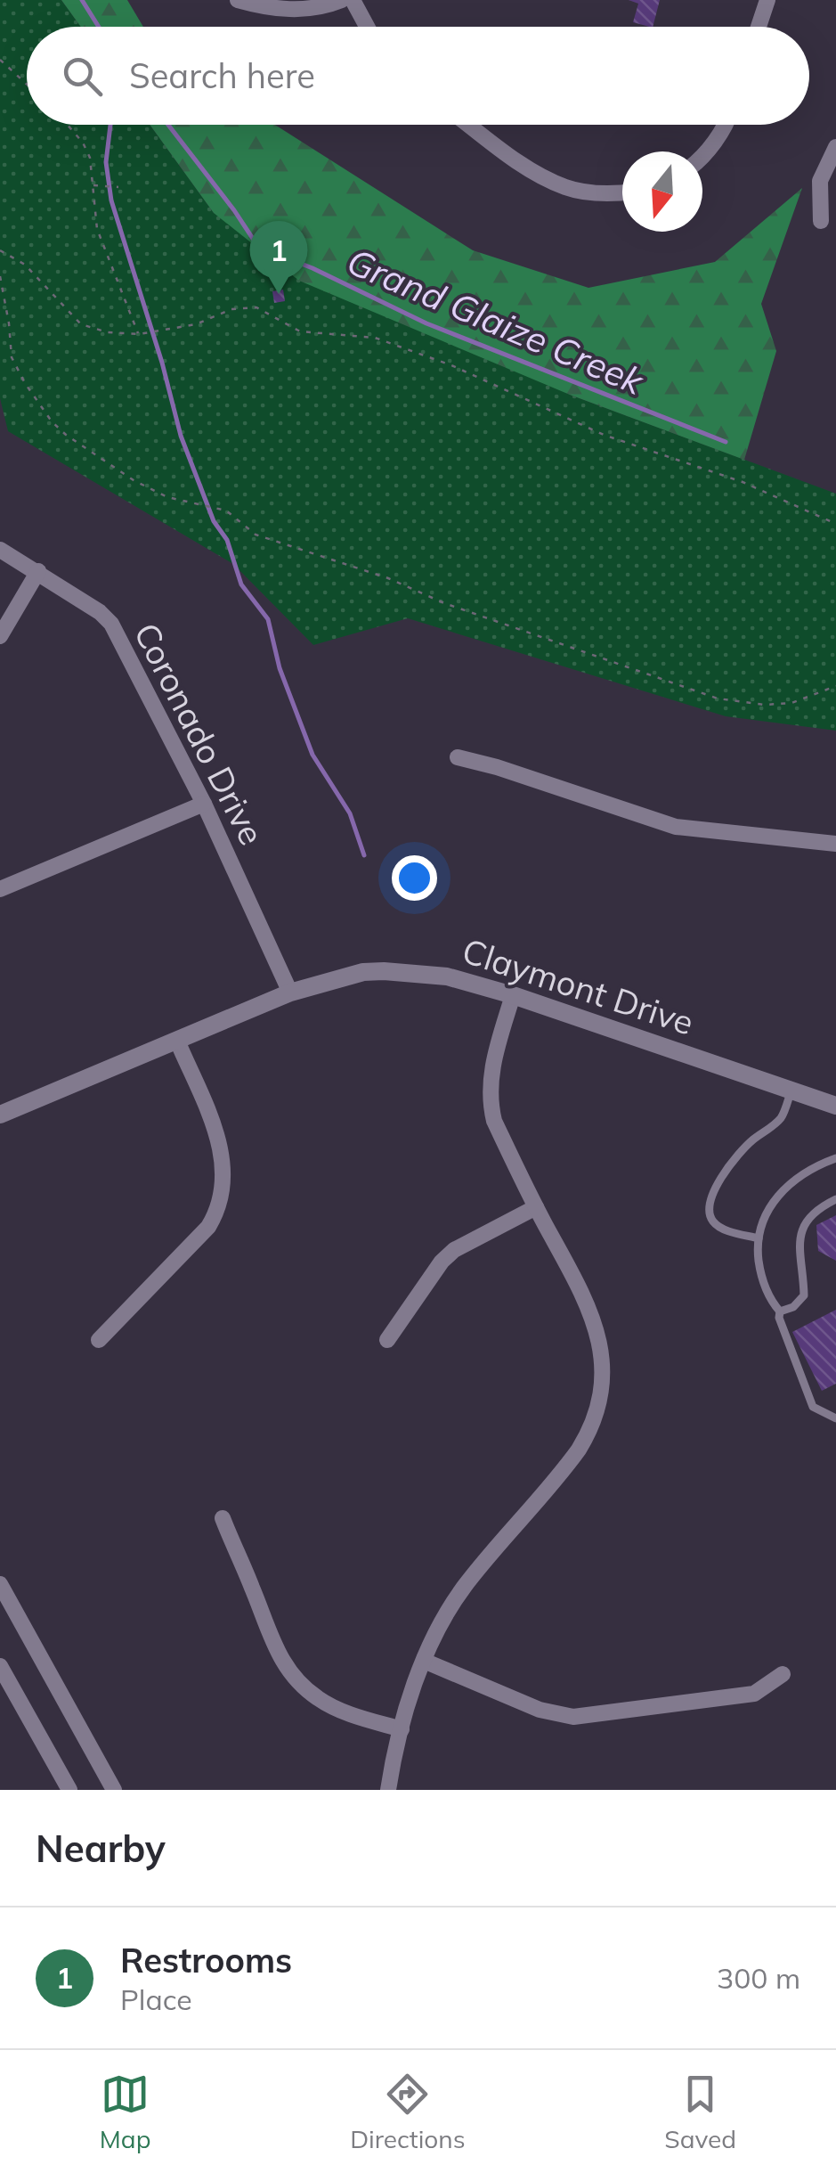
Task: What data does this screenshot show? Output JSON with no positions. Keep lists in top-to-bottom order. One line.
{"streets":{"street":["Coronado Drive","Claymont Drive"]},"crossings":[["Coronado Drive","Claymont Drive"]],"water":["Grand Glaize Creek"],"north":"bottom","page":{"search":"Search here","pins":"1","heading":"Nearby","list":[{"mark":"1","name":"Restrooms","note":"Place","value":"300 m"}],"nav":["Map","Directions","Saved"]}}
